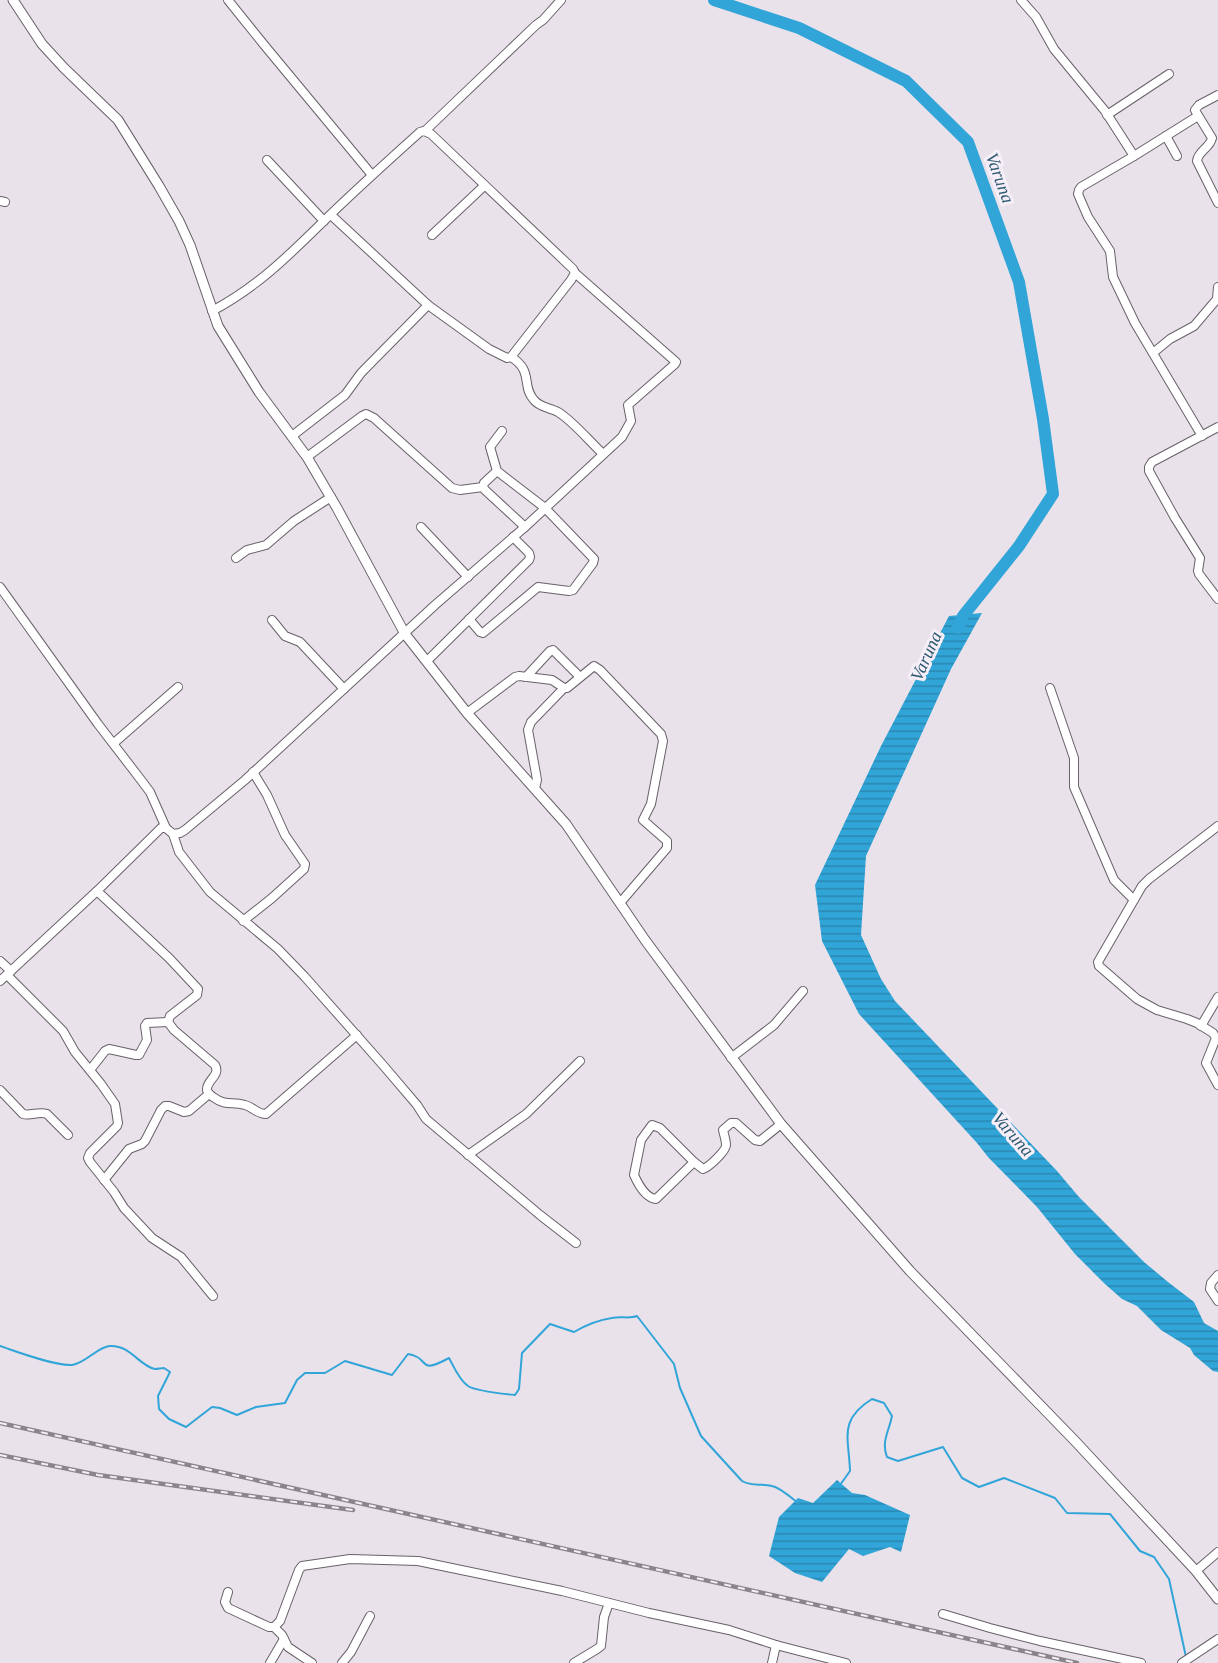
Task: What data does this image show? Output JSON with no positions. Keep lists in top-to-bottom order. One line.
{"water":["Varuna"]}
